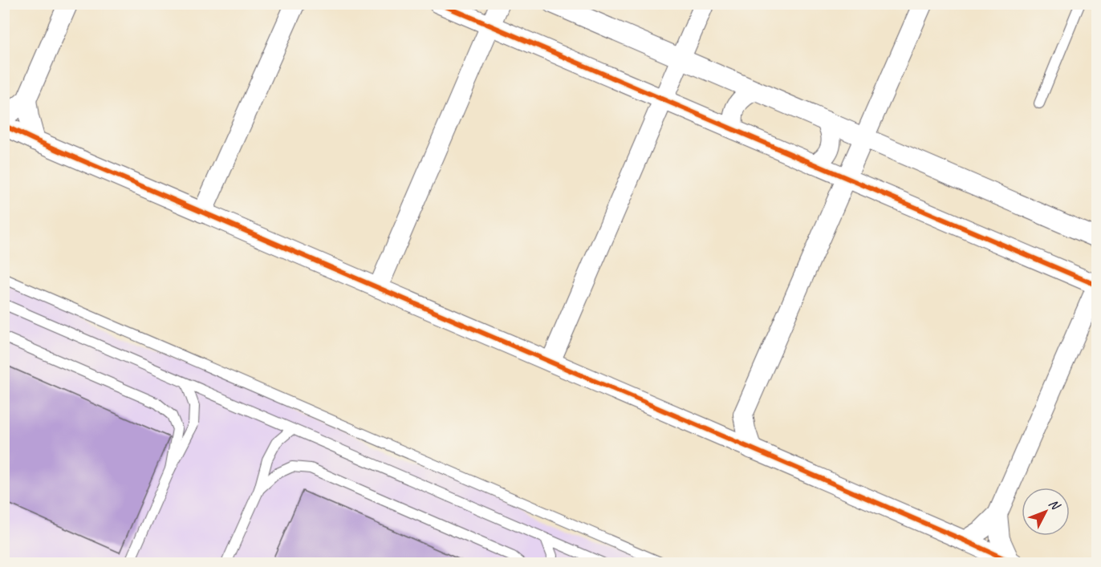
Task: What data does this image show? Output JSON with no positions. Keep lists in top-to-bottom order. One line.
{"north":"top right"}
